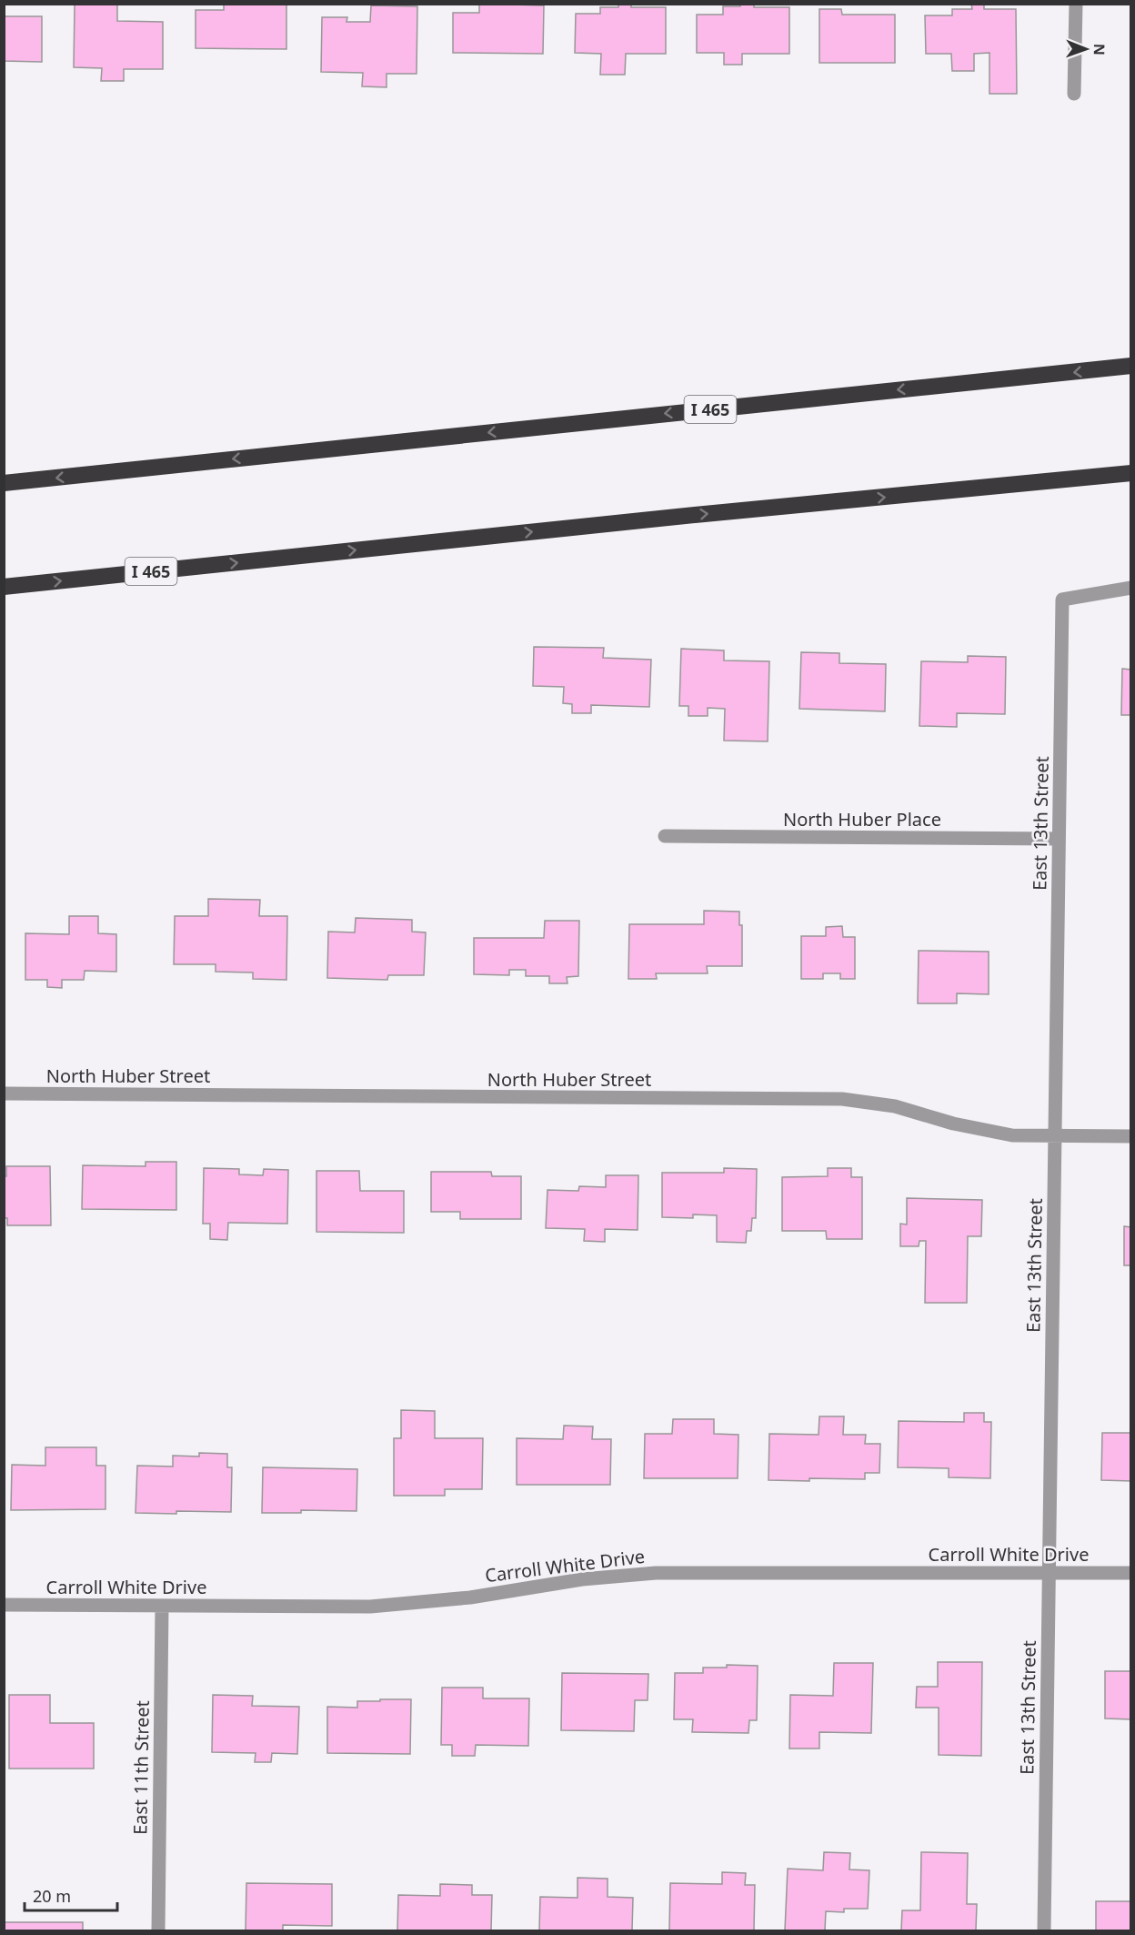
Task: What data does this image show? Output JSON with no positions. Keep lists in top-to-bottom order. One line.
{"streets":{"highway":["I 465"],"street":["North Huber Place","East 13th Street","North Huber Street","Carroll White Drive","East 11th Street"]},"crossings":[["North Huber Place","East 13th Street"],["East 13th Street","North Huber Street"],["East 13th Street","Carroll White Drive"],["Carroll White Drive","East 11th Street"]],"scale_bar":"20 m","north":"right"}
